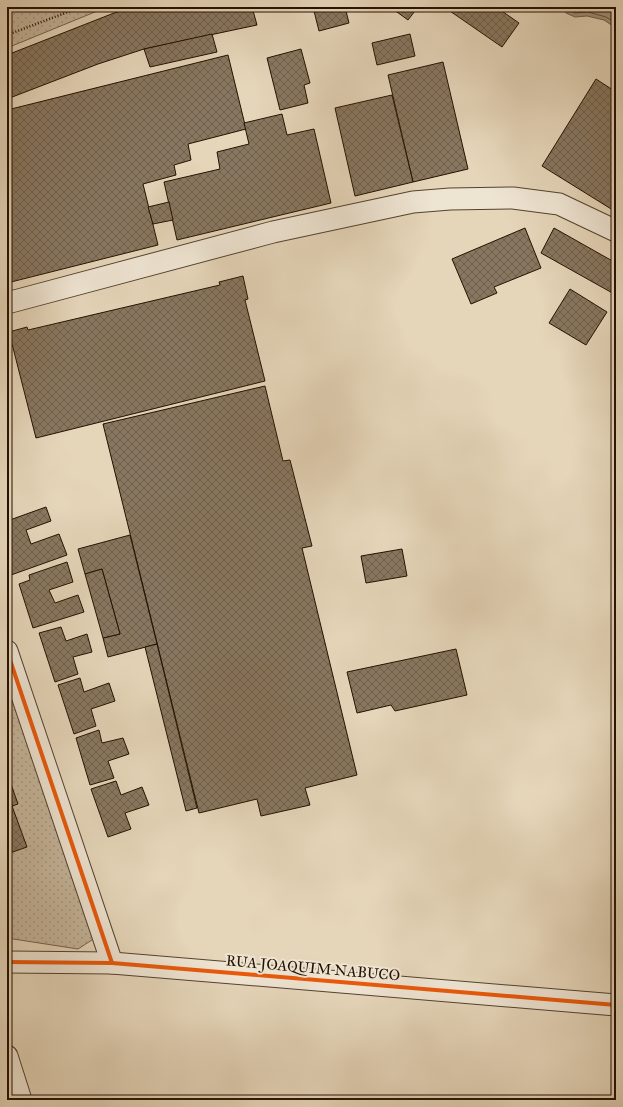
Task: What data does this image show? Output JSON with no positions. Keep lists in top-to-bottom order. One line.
{"streets":{"street":["RUA JOAQUIM NABUCO"]}}
